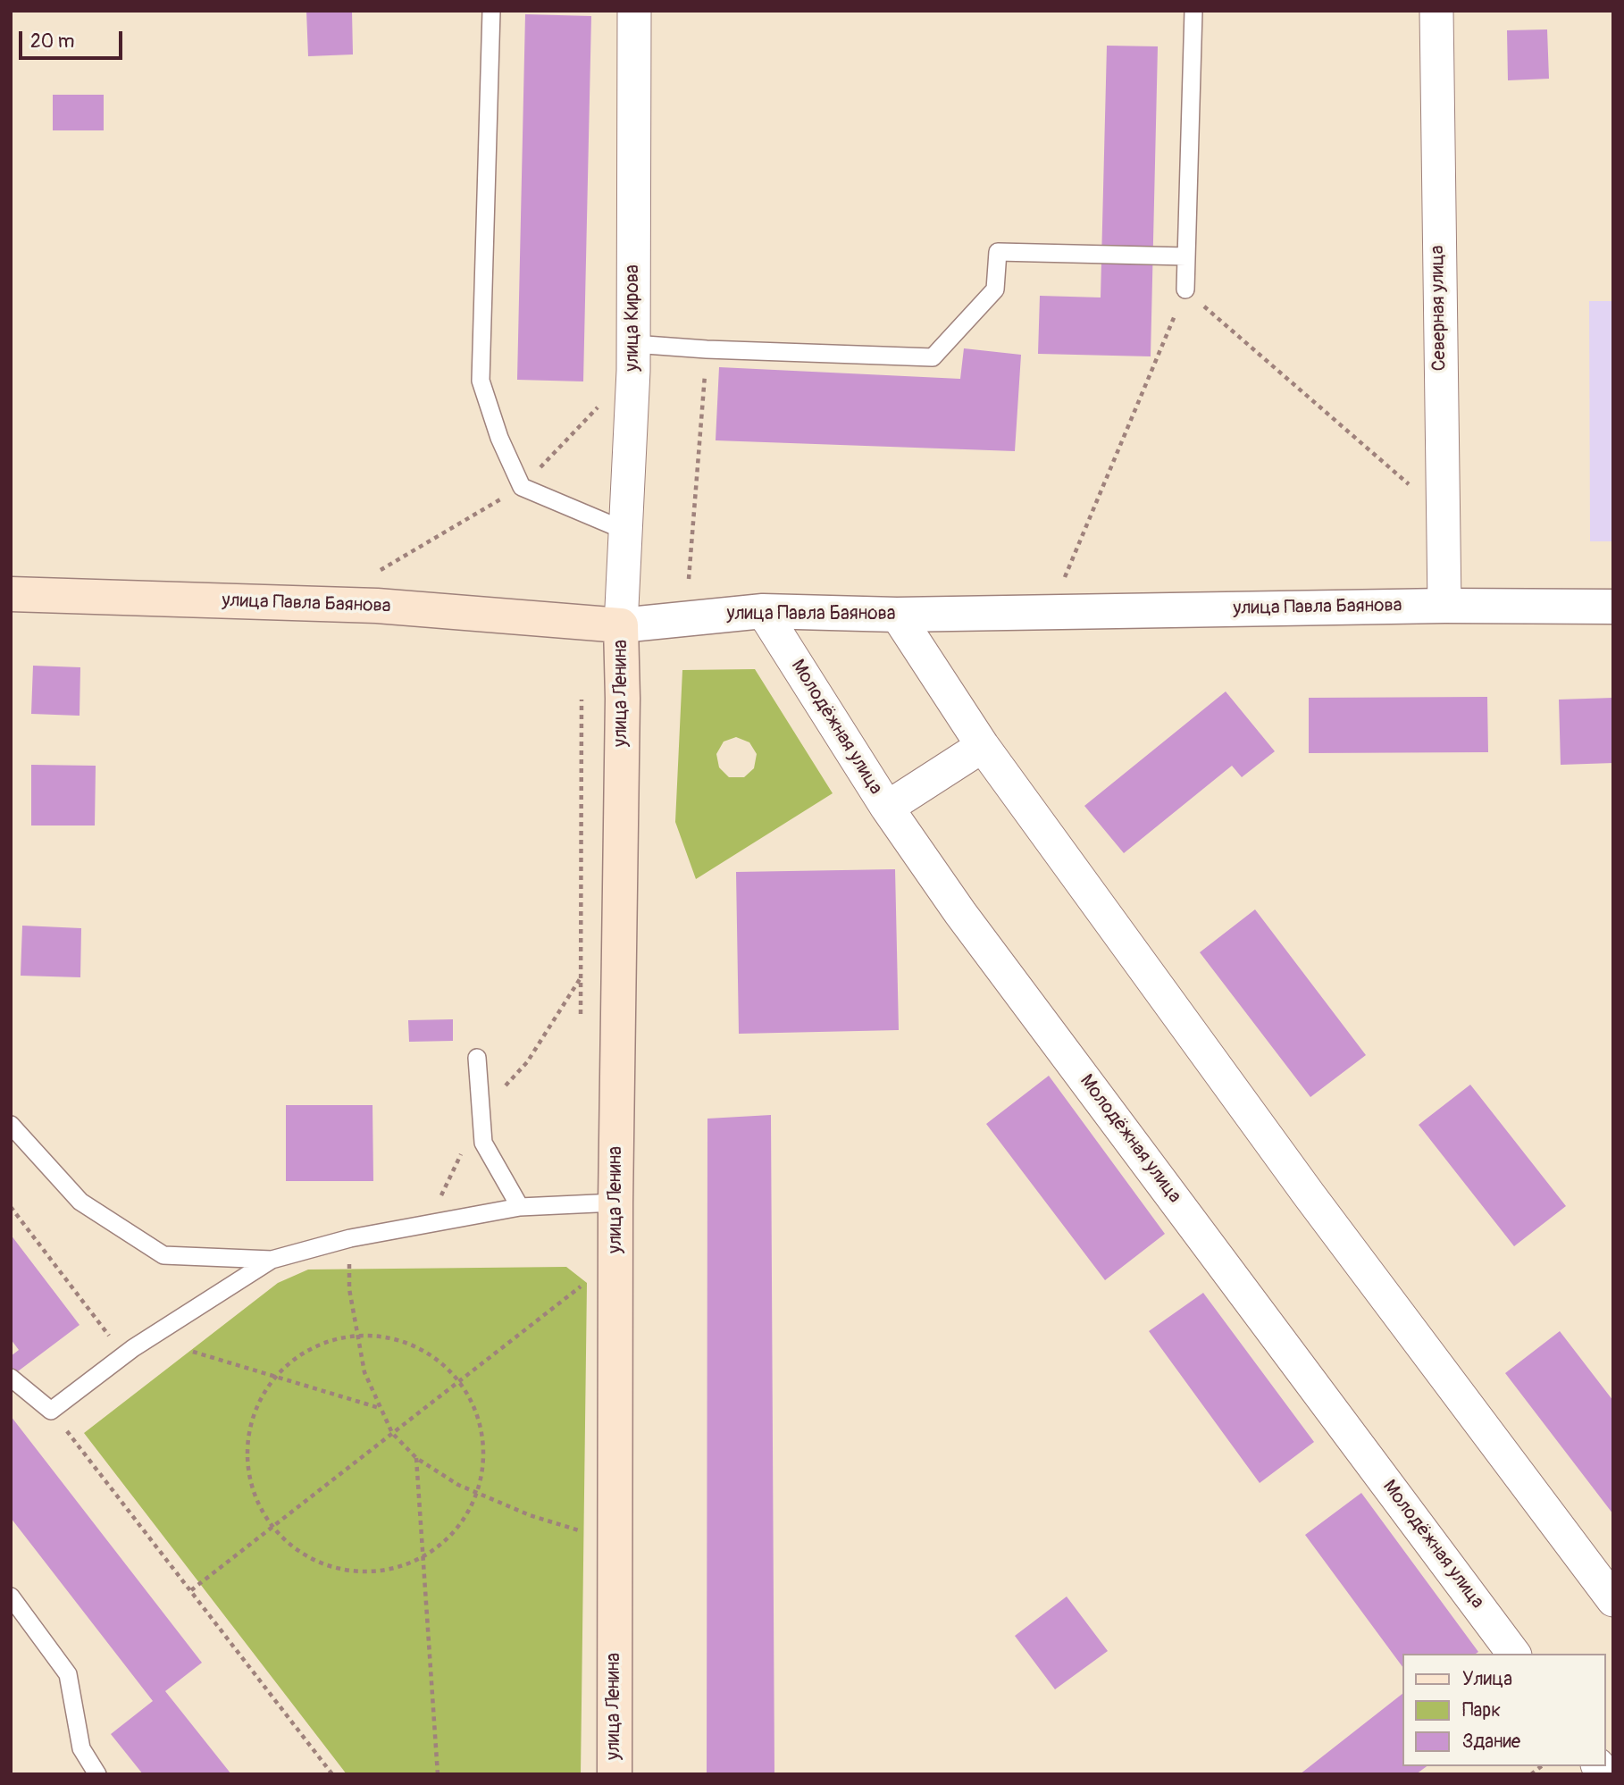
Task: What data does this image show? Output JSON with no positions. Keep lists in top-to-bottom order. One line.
{"streets":{"main road":["улица Павла Баянова","улица Ленина"],"street":["Северная улица","улица Кирова","Молодёжная улица"]},"crossings":[["Северная улица","улица Павла Баянова"],["улица Кирова","улица Павла Баянова"],["улица Кирова","улица Ленина"],["улица Павла Баянова","улица Ленина"],["улица Павла Баянова","Молодёжная улица"]],"legend":["Улица","Парк","Здание"],"scale_bar":"20 m"}
